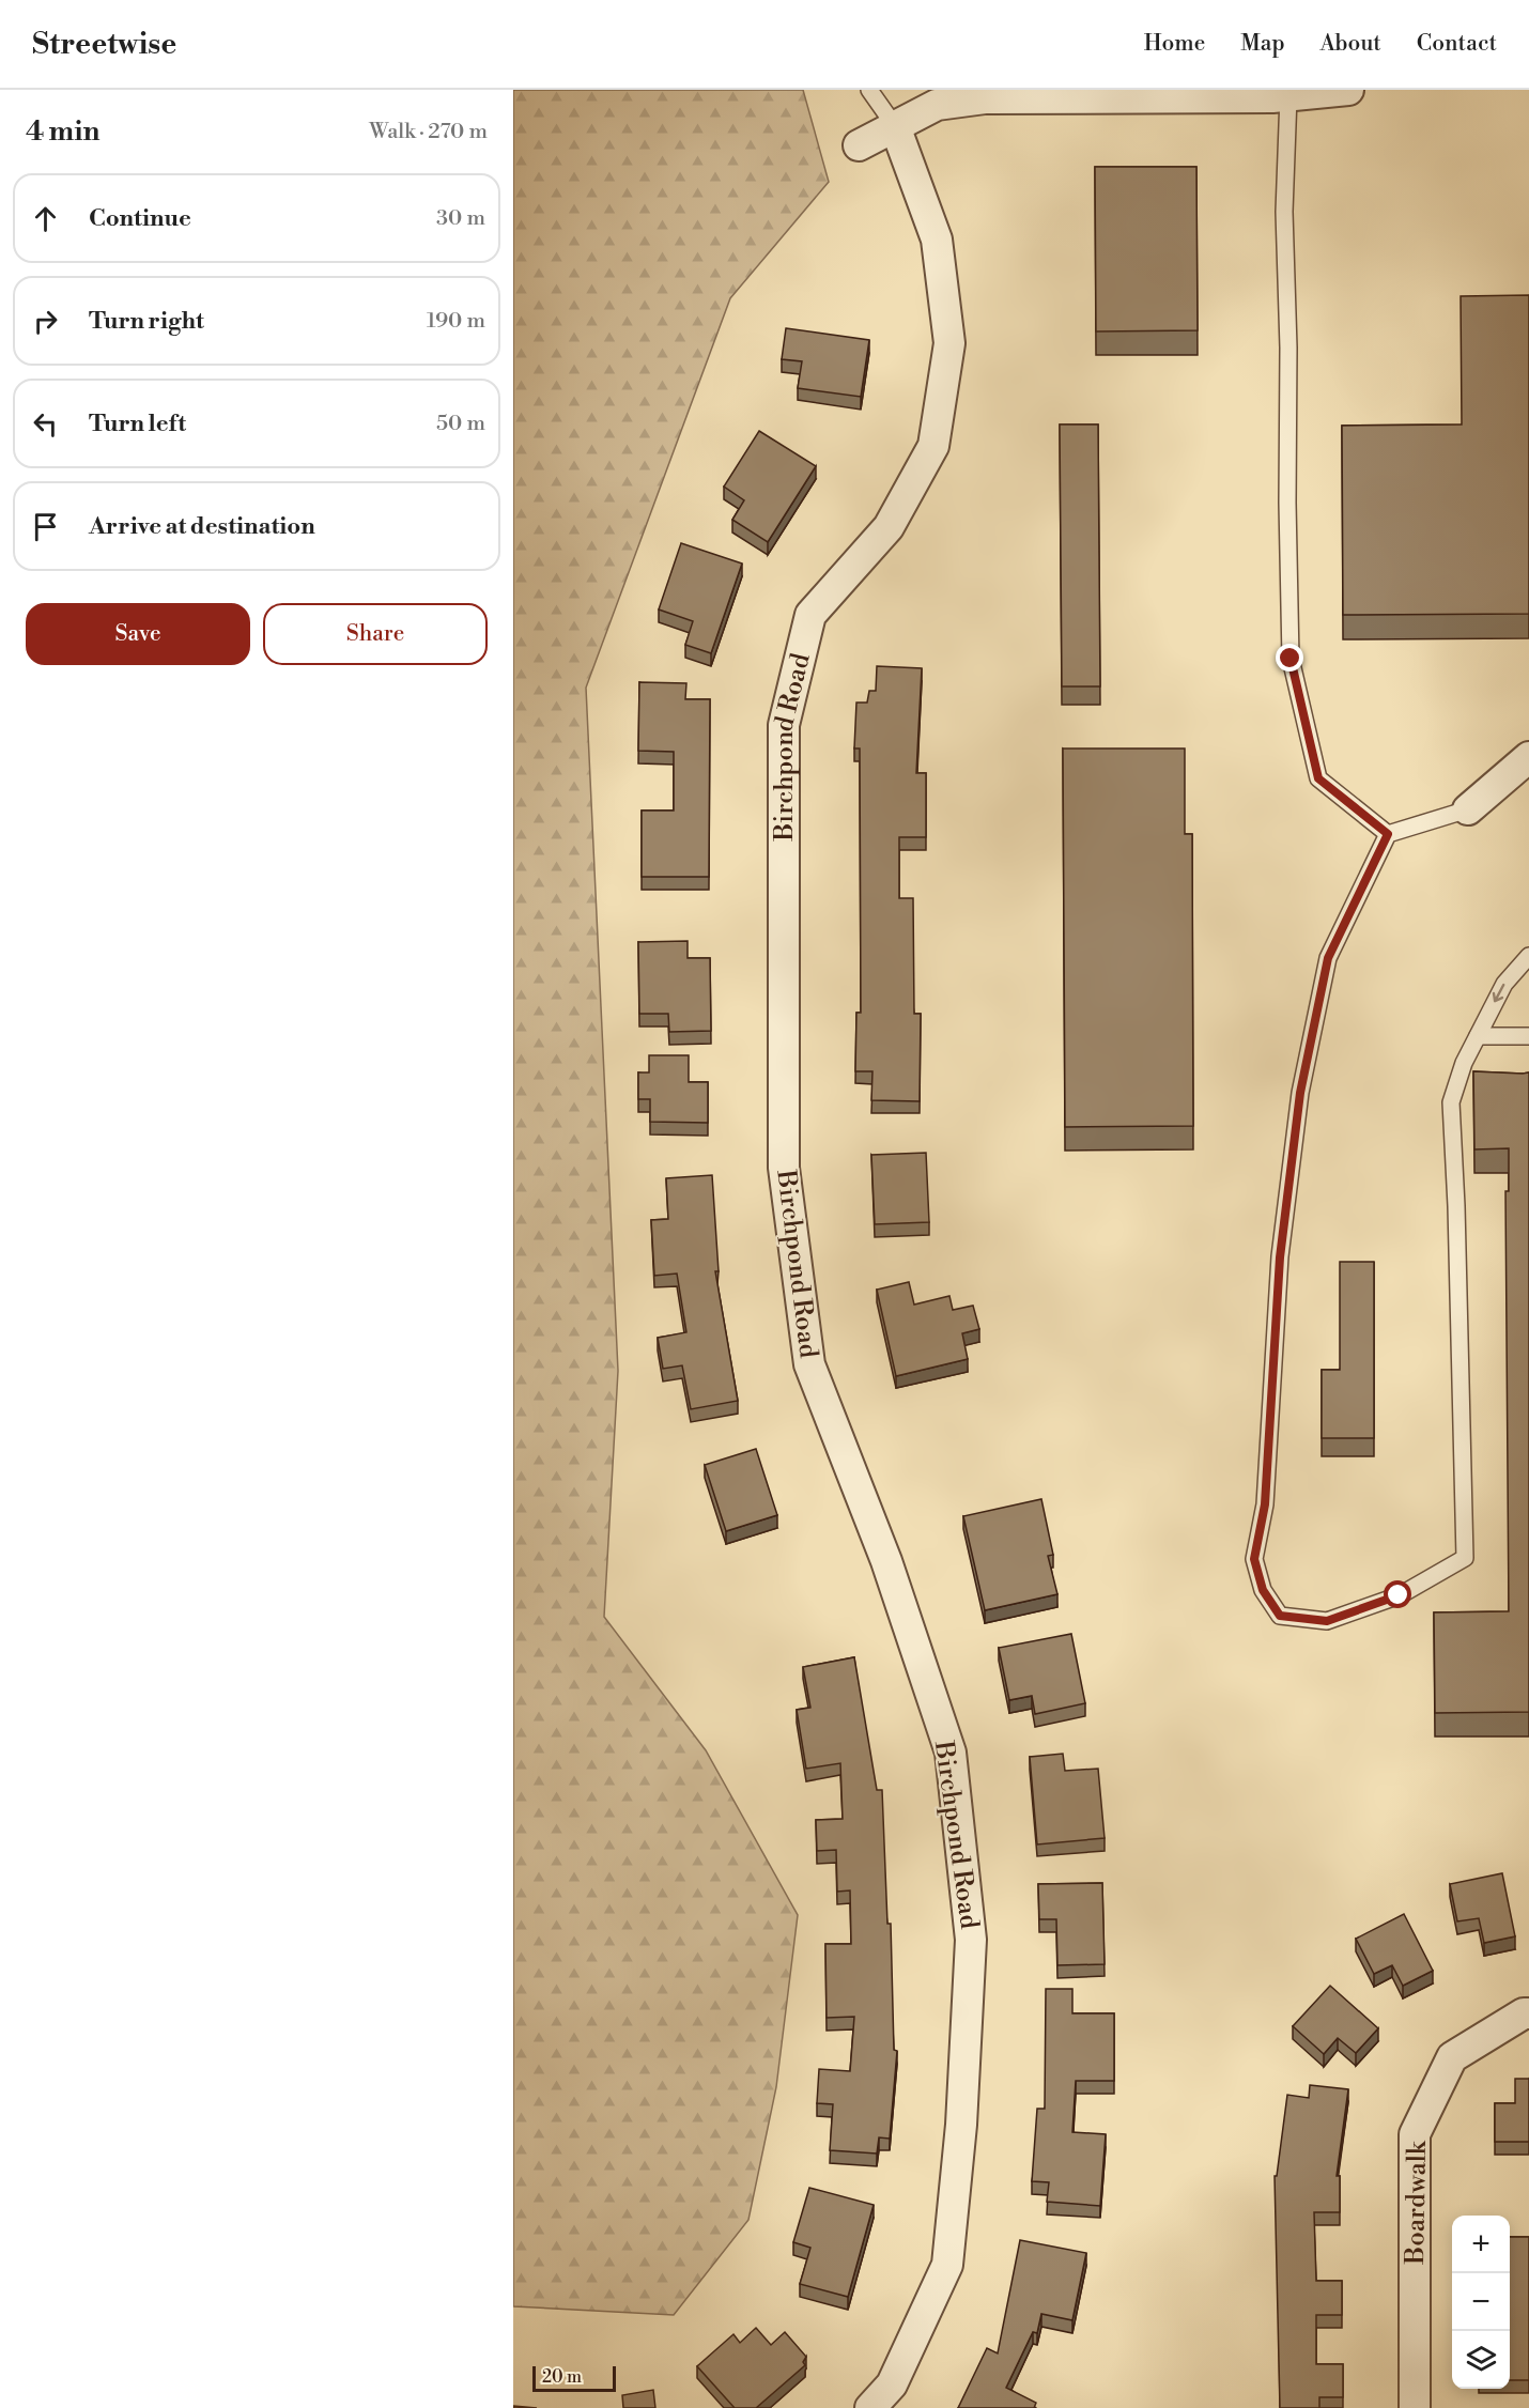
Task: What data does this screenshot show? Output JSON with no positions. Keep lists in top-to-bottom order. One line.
{"streets":{"street":["Birchpond Road","Boardwalk"]},"scale_bar":"20 m","page":{"header":"Streetwise","nav":["Home","Map","About","Contact"],"heading":["4 min","Walk · 270 m"],"list":[["Continue","30 m"],["Turn right","190 m"],["Turn left","50 m"],"Arrive at destination"],"buttons":["Save","Share"],"map_buttons":["+","−"],"scale":"20 m"}}
